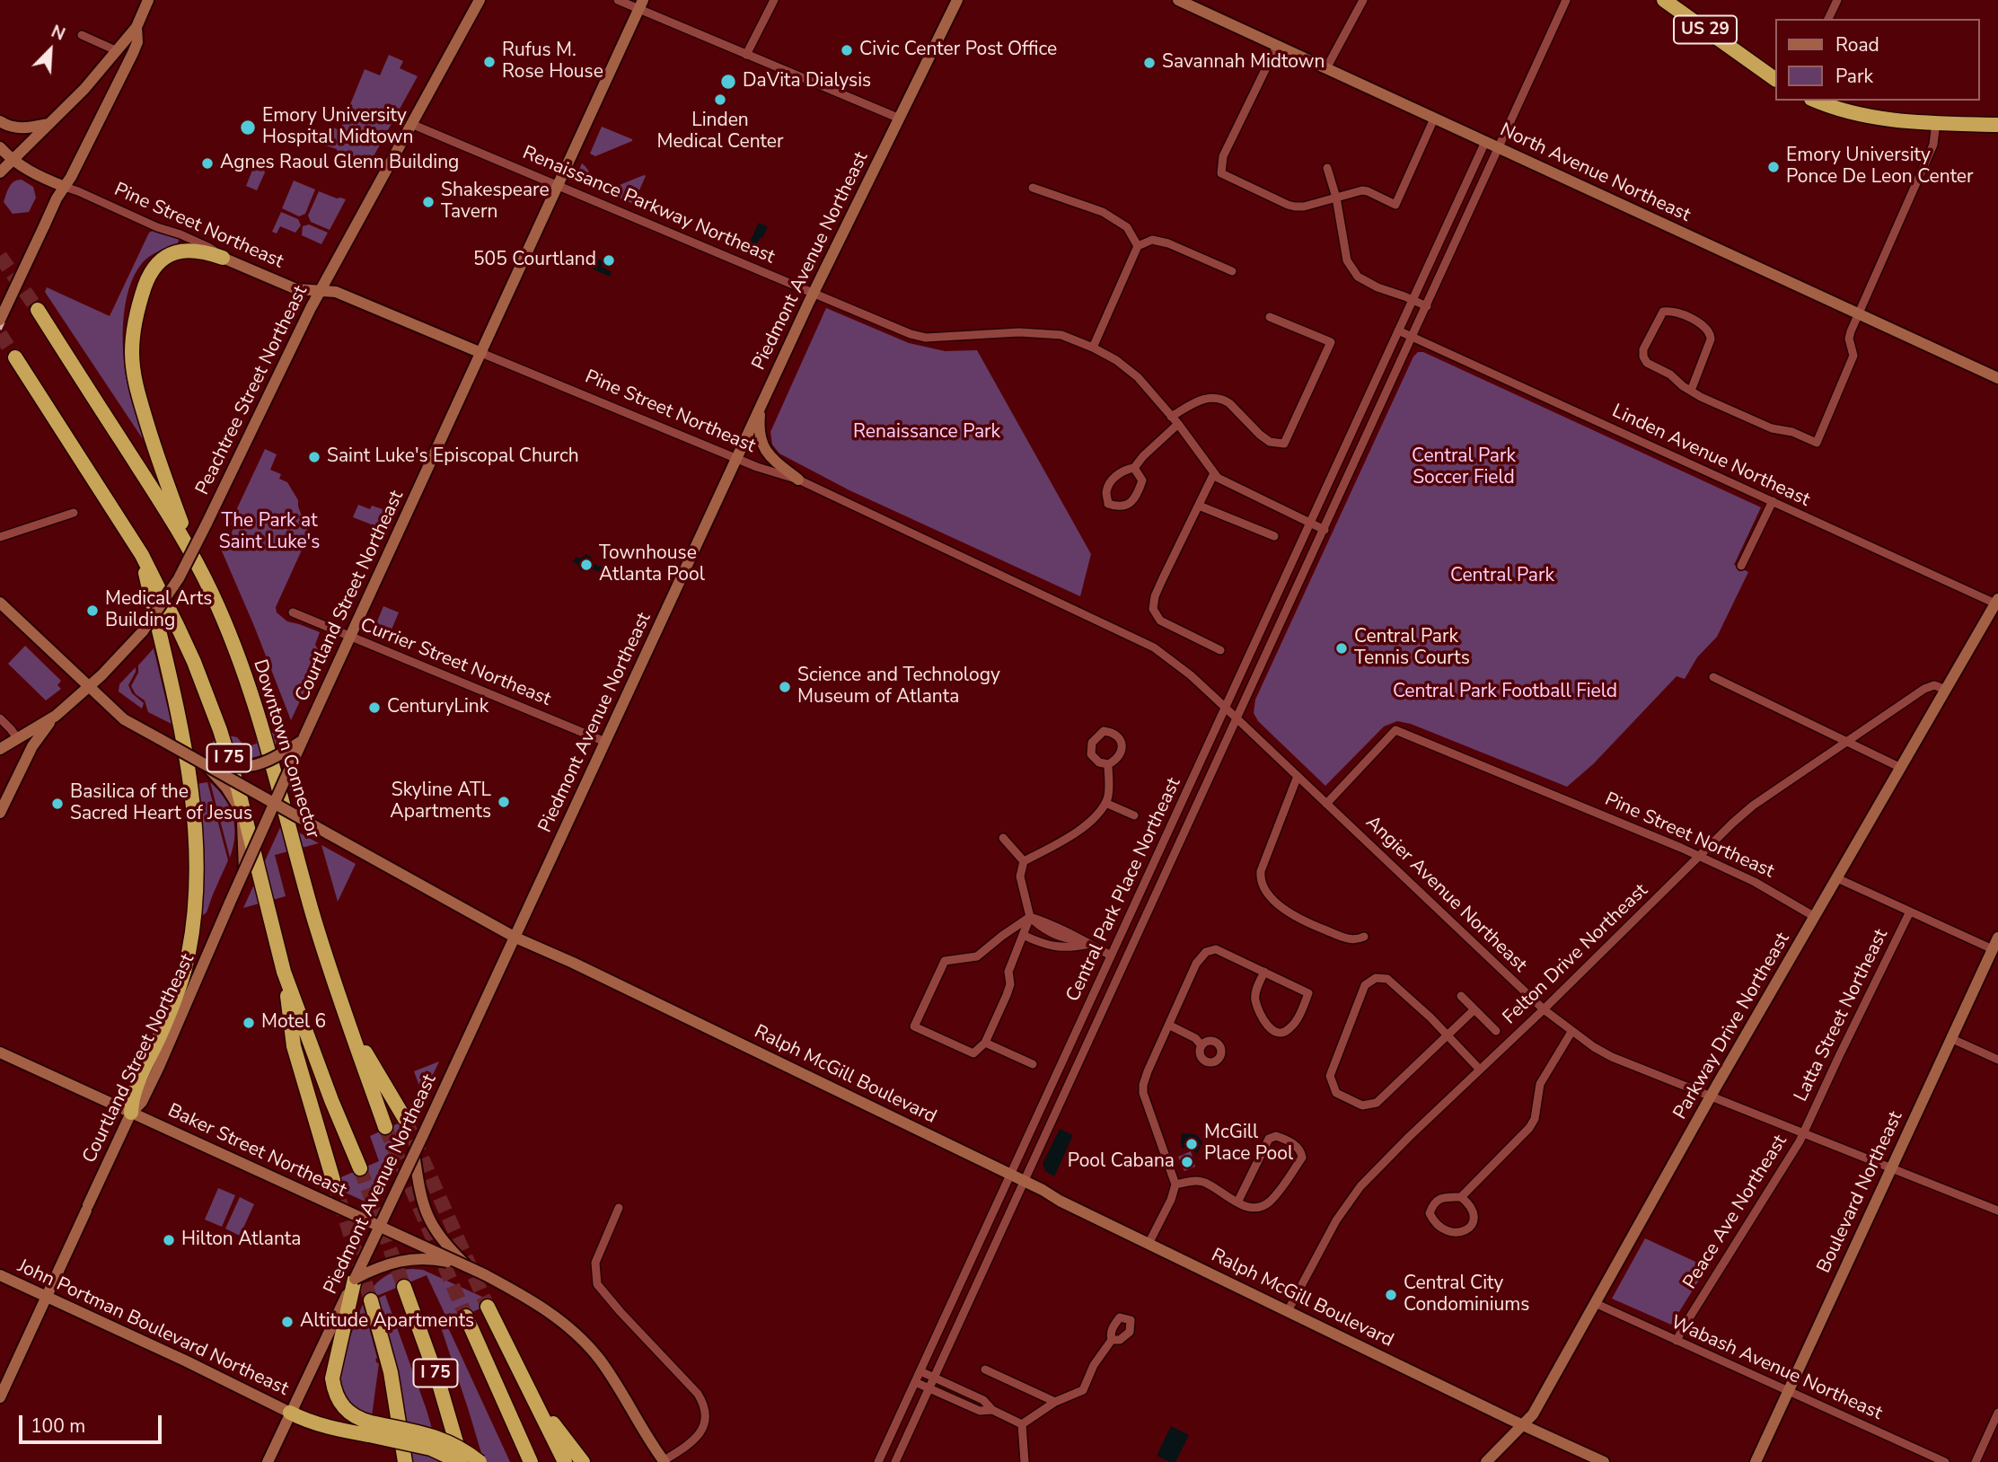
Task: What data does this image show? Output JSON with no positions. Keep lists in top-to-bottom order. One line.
{"streets":{"highway":["US 29","Downtown Connector","I 75"],"main road":["North Avenue Northeast","Pine Street Northeast","Piedmont Avenue Northeast","Peachtree Street Northeast","Courtland Street Northeast","Parkway Drive Northeast","Ralph McGill Boulevard","Baker Street Northeast","Boulevard Northeast","John Portman Boulevard Northeast"],"street":["Renaissance Parkway Northeast","Linden Avenue Northeast","Currier Street Northeast","Central Park Place Northeast","Angier Avenue Northeast","Felton Drive Northeast","Latta Street Northeast","Peace Ave Northeast","Wabash Avenue Northeast"]},"crossings":[["North Avenue Northeast","Central Park Place Northeast"],["Renaissance Parkway Northeast","Piedmont Avenue Northeast"],["Renaissance Parkway Northeast","Peachtree Street Northeast"],["Renaissance Parkway Northeast","Courtland Street Northeast"],["Renaissance Parkway Northeast","Central Park Place Northeast"],["Pine Street Northeast","Piedmont Avenue Northeast"],["Pine Street Northeast","Peachtree Street Northeast"],["Pine Street Northeast","Courtland Street Northeast"],["Pine Street Northeast","Central Park Place Northeast"],["Pine Street Northeast","Angier Avenue Northeast"],["Pine Street Northeast","Felton Drive Northeast"],["Pine Street Northeast","Parkway Drive Northeast"],["Piedmont Avenue Northeast","Currier Street Northeast"],["Piedmont Avenue Northeast","Ralph McGill Boulevard"],["Piedmont Avenue Northeast","Baker Street Northeast"],["Piedmont Avenue Northeast","John Portman Boulevard Northeast"],["Peachtree Street Northeast","Ralph McGill Boulevard"],["Linden Avenue Northeast","Central Park Place Northeast"],["Linden Avenue Northeast","Parkway Drive Northeast"],["Courtland Street Northeast","Currier Street Northeast"],["Courtland Street Northeast","Ralph McGill Boulevard"],["Courtland Street Northeast","Baker Street Northeast"],["Courtland Street Northeast","John Portman Boulevard Northeast"],["Central Park Place Northeast","Angier Avenue Northeast"],["Central Park Place Northeast","Ralph McGill Boulevard"],["Angier Avenue Northeast","Felton Drive Northeast"],["Angier Avenue Northeast","Latta Street Northeast"],["Angier Avenue Northeast","Parkway Drive Northeast"],["Angier Avenue Northeast","Boulevard Northeast"],["Angier Avenue Northeast","Peace Ave Northeast"],["Felton Drive Northeast","Parkway Drive Northeast"],["Felton Drive Northeast","Ralph McGill Boulevard"],["Latta Street Northeast","Peace Ave Northeast"],["Parkway Drive Northeast","Ralph McGill Boulevard"],["Parkway Drive Northeast","Wabash Avenue Northeast"],["Boulevard Northeast","Wabash Avenue Northeast"],["Peace Ave Northeast","Wabash Avenue Northeast"]],"parks":["Renaissance Park","Central Park Soccer Field","The Park at Saint Luke's","Central Park","Central Park Football Field"],"places":["Civic Center Post Office","Rufus M. Rose House","Savannah Midtown","DaVita Dialysis","Linden Medical Center","Emory University Hospital Midtown","Agnes Raoul Glenn Building","Emory University Ponce De Leon Center","Shakespeare Tavern","505 Courtland","Saint Luke's Episcopal Church","Townhouse Atlanta Pool","Medical Arts Building","Central Park Tennis Courts","Science and Technology Museum of Atlanta","CenturyLink","Skyline ATL Apartments","Basilica of the Sacred Heart of Jesus","Motel 6","McGill Place Pool","Pool Cabana","Hilton Atlanta","Central City Condominiums","Altitude Apartments"],"legend":["Road","Park"],"scale_bar":"100 m","north":"top right"}
